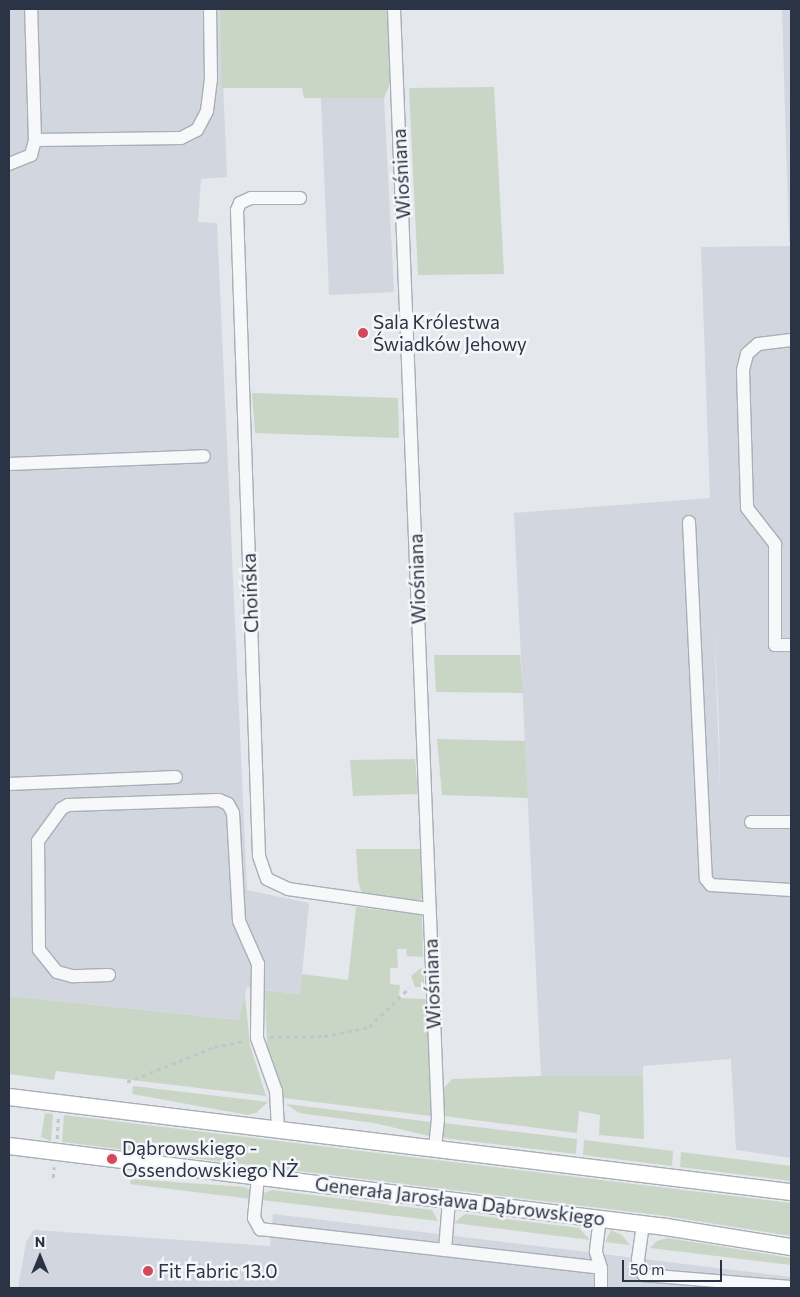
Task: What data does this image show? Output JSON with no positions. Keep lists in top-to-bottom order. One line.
{"streets":{"main road":["Generała Jarosława Dąbrowskiego"],"street":["Wiośniana","Choińska"]},"crossings":[["Wiośniana","Choińska"]],"places":["Sala Królestwa Świadków Jehowy","Dąbrowskiego - Ossendowskiego NŻ","Fit Fabric 13.0"],"scale_bar":"50 m","north":"top"}
